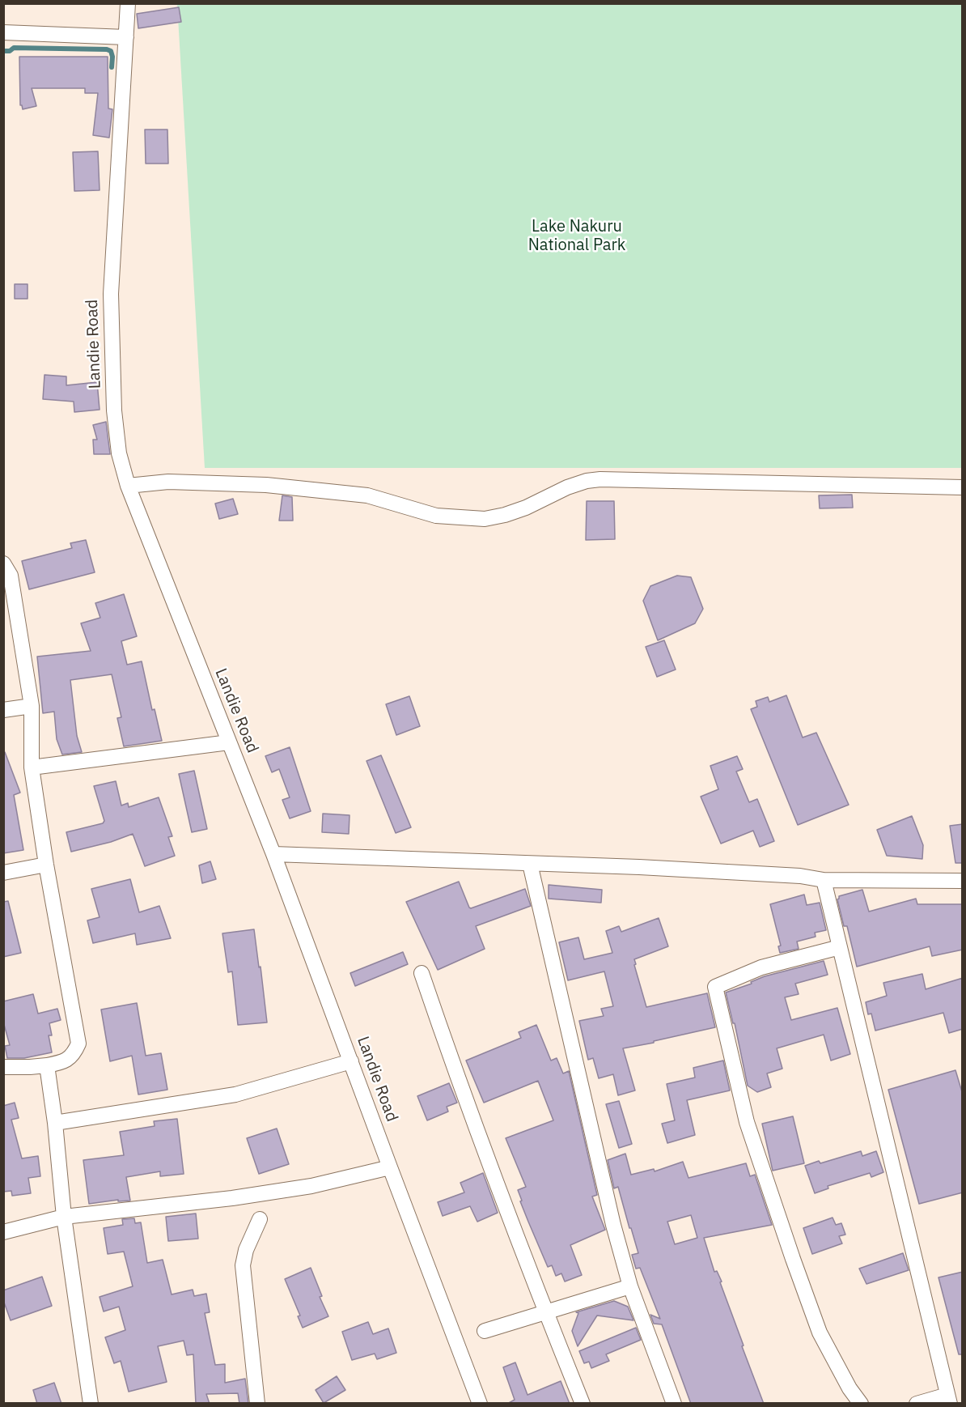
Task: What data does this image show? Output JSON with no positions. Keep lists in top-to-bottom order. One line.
{"streets":{"street":["Landie Road"]},"parks":["Lake Nakuru National Park"]}
